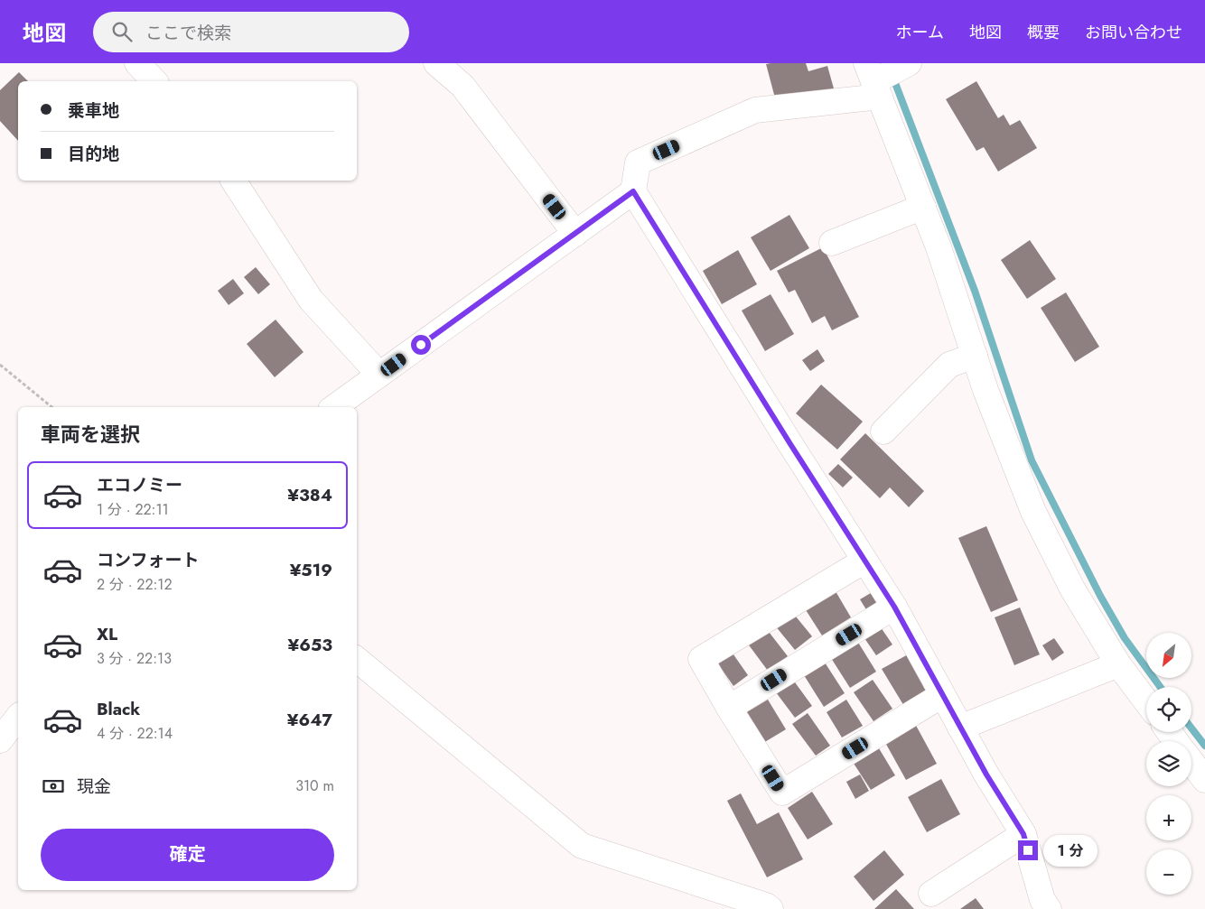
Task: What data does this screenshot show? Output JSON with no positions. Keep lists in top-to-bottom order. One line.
{"north":"bottom left","page":{"header":"地図","search":"ここで検索","nav":["ホーム","地図","概要","お問い合わせ"],"banner":["乗車地","目的地"],"heading":"車両を選択","list":[{"name":"エコノミー","note":"1 分 · 22:11","value":"¥384"},{"name":"コンフォート","note":"2 分 · 22:12","value":"¥519"},{"name":"XL","note":"3 分 · 22:13","value":"¥653"},{"name":"Black","note":"4 分 · 22:14","value":"¥647"}],"map_buttons":["+","−"],"pay":["現金","310 m"],"buttons":"確定","bubble":"1 分"}}
